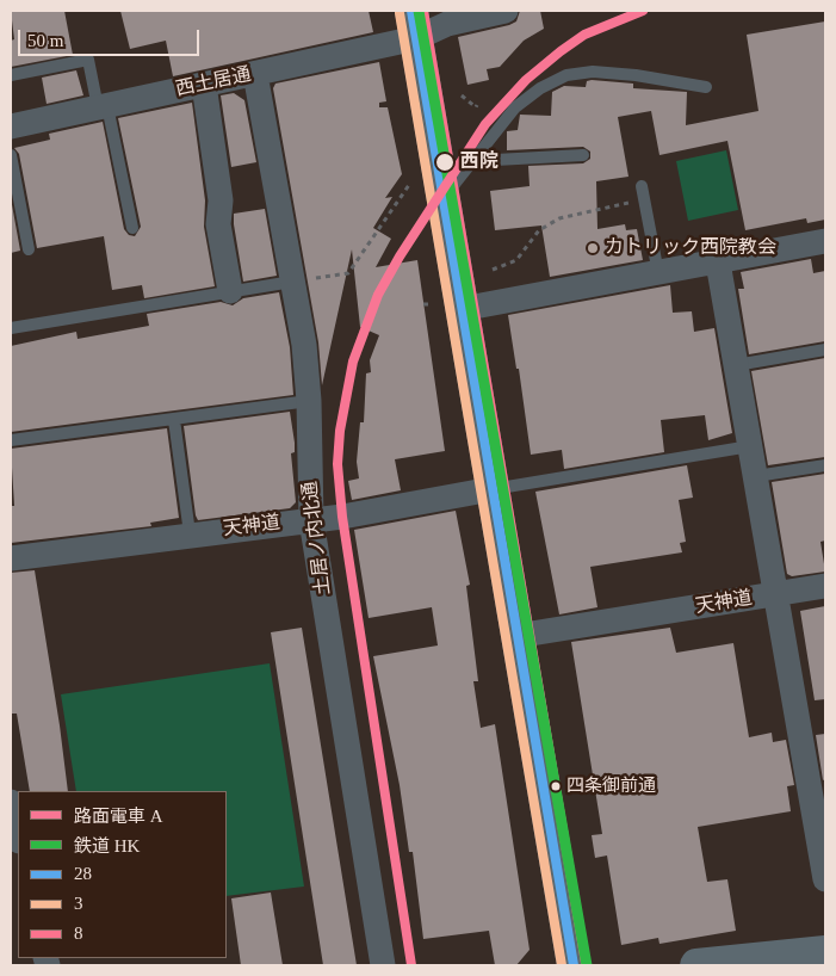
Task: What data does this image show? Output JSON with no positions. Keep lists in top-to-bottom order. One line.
{"streets":{"street":["西土居通","天神道","土居ノ内北通"]},"crossings":[["西土居通","土居ノ内北通"],["天神道","土居ノ内北通"]],"places":["西院","カトリック西院教会","四条御前通"],"lines":["tram line A","rail line HK","transit line 28","transit line 8","transit line 3"],"legend":["路面電車 A","鉄道 HK","28","3","8"],"scale_bar":"50 m"}
